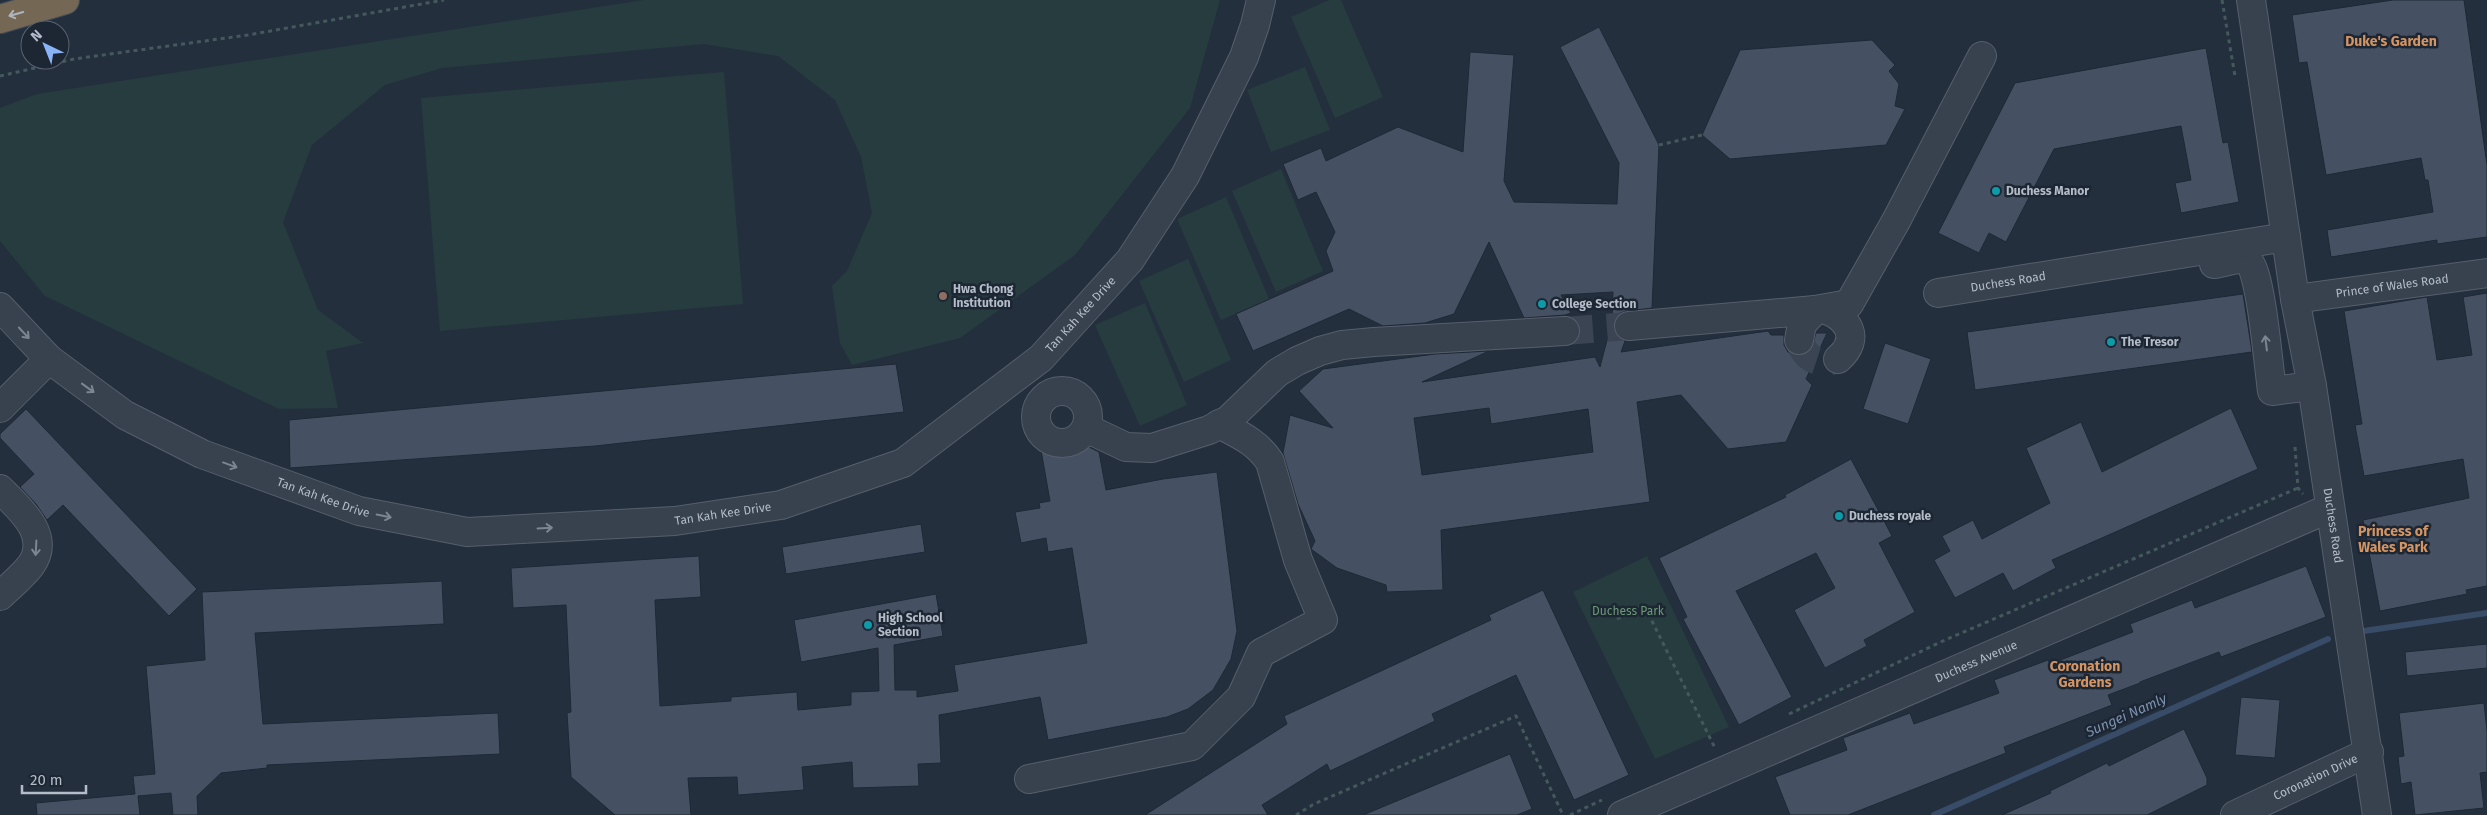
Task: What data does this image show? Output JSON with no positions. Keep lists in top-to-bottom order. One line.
{"streets":{"street":["Duchess Road","Prince of Wales Road","Tan Kah Kee Drive","Duchess Avenue","Coronation Drive"]},"crossings":[["Duchess Road","Prince of Wales Road"],["Duchess Road","Duchess Avenue"],["Duchess Road","Coronation Drive"]],"one_way":["Tan Kah Kee Drive"],"districts":["Duke's Garden","Princess of Wales Park","Coronation Gardens"],"water":["Sungei Namly"],"parks":["Duchess Park"],"places":["Duchess Manor","Hwa Chong Institution","College Section","The Tresor","Duchess royale","High School Section"],"scale_bar":"20 m","north":"top left"}
